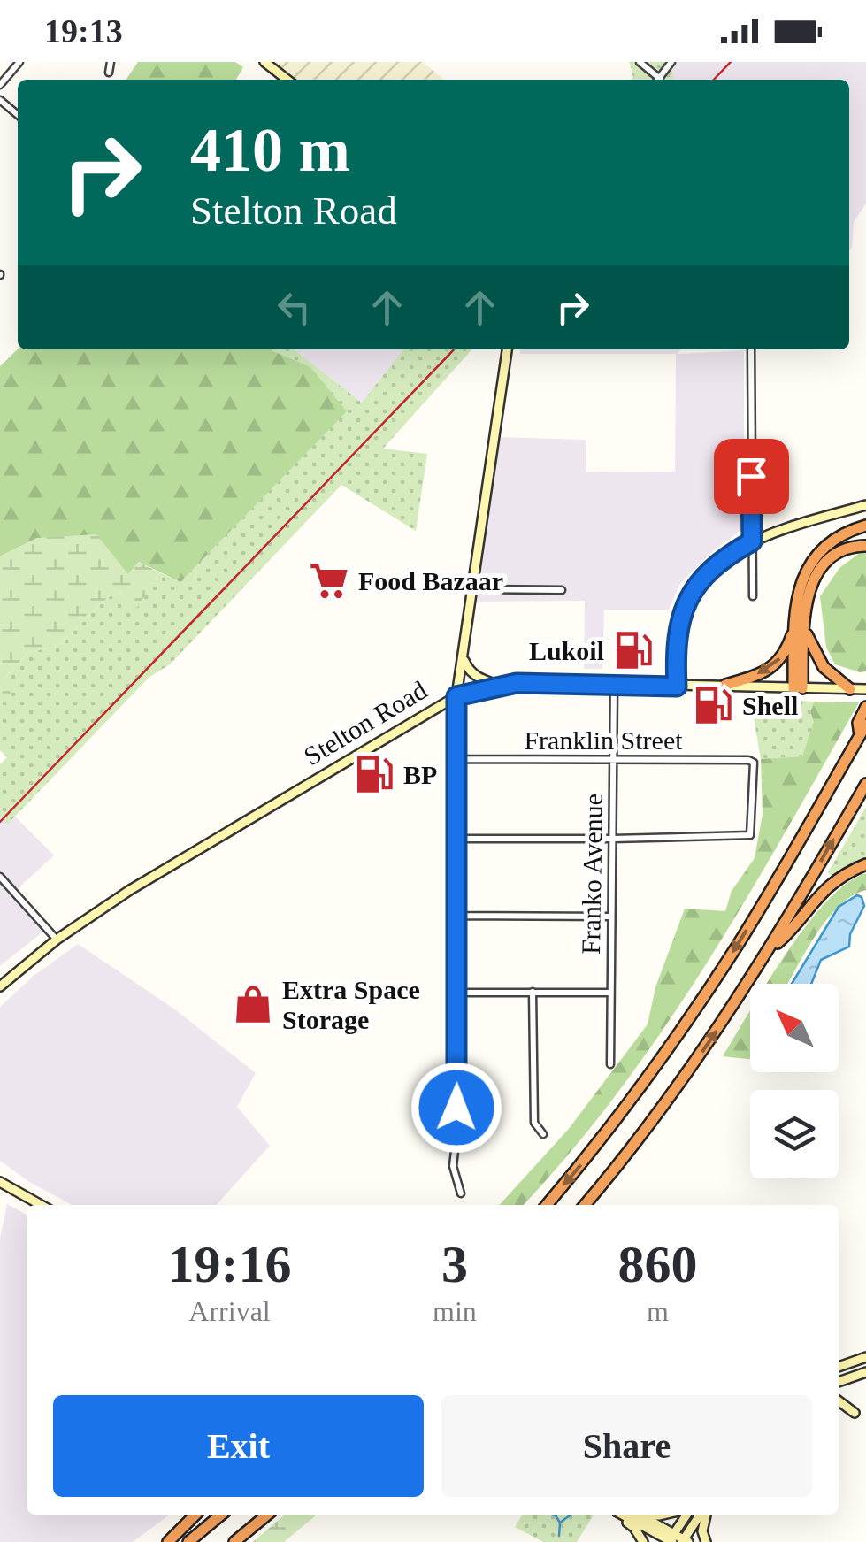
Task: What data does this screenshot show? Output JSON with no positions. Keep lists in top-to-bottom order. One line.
{"streets":{"main road":["Stelton Road"],"street":["Franklin Street","Franko Avenue"]},"crossings":[["Stelton Road","Franko Avenue"],["Franklin Street","Franko Avenue"]],"places":{"supermarket":["Food Bazaar"],"fuel station":["Lukoil","Shell","BP"],"shop":["Extra Space Storage"]},"north":"top left","page":{"status":"19:13","turn":["410 m","Stelton Road"],"eta":["19:16","Arrival","3","min","860","m"],"buttons":["Exit","Share"]}}
